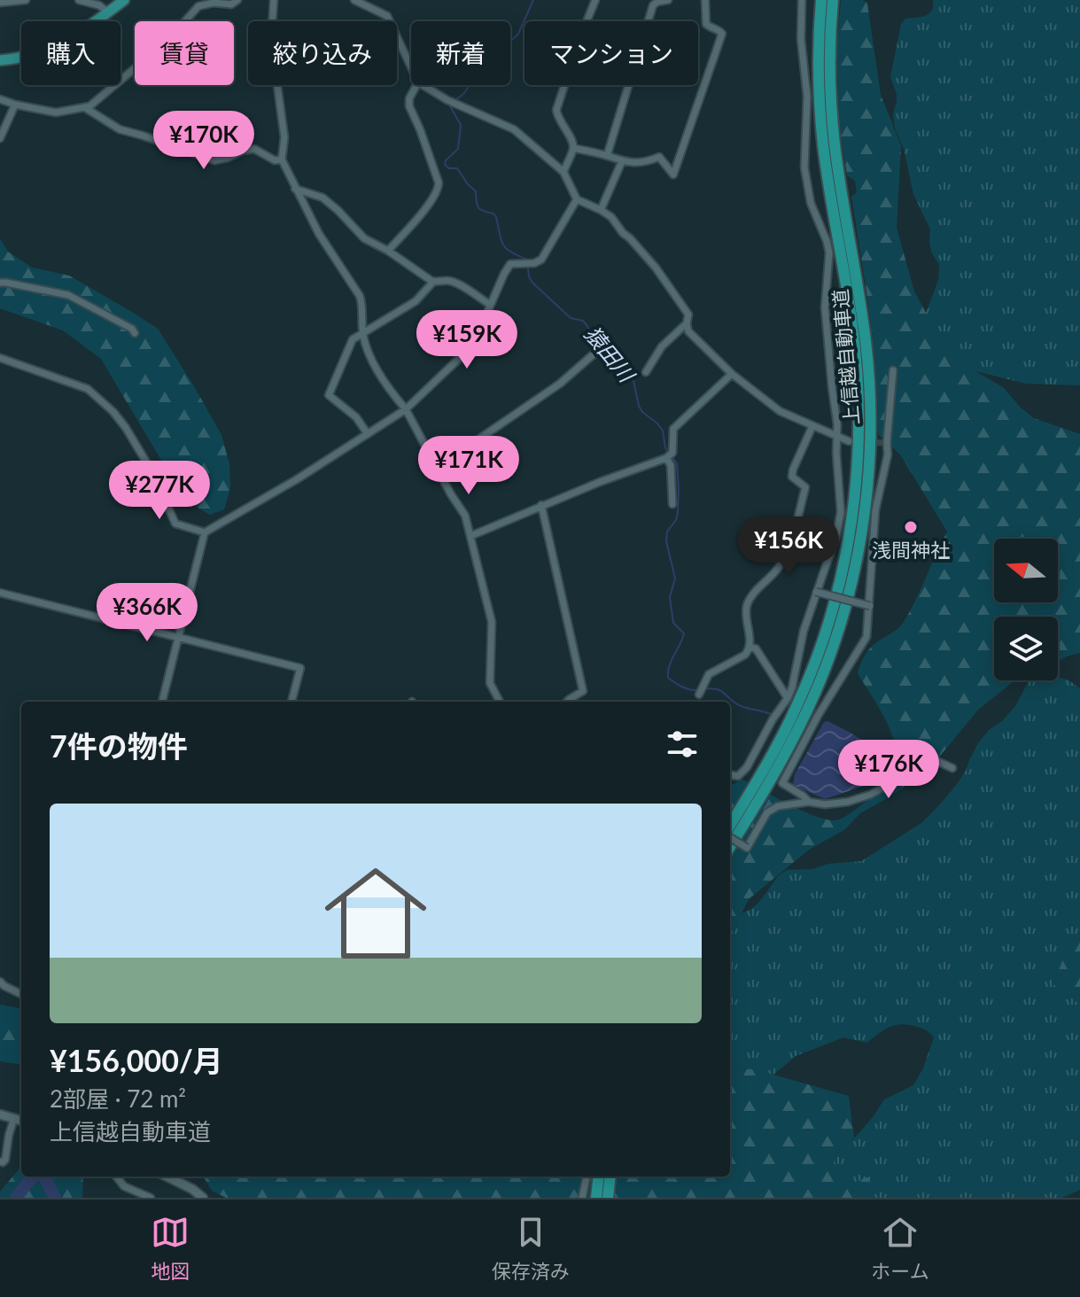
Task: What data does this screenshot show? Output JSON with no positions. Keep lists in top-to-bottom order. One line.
{"streets":{"highway":["上信越自動車道"]},"water":["猿田川"],"places":["浅間神社"],"north":"left","page":{"chip":["購入","賃貸","絞り込み","新着","マンション"],"price":["¥170K","¥159K","¥171K","¥277K","¥156K","¥366K","¥176K"],"heading":"7件の物件","list":[{"name":"¥156,000/月","note":"2部屋 · 72 m² · 上信越自動車道"}],"tabs":["地図","保存済み","ホーム"]}}
